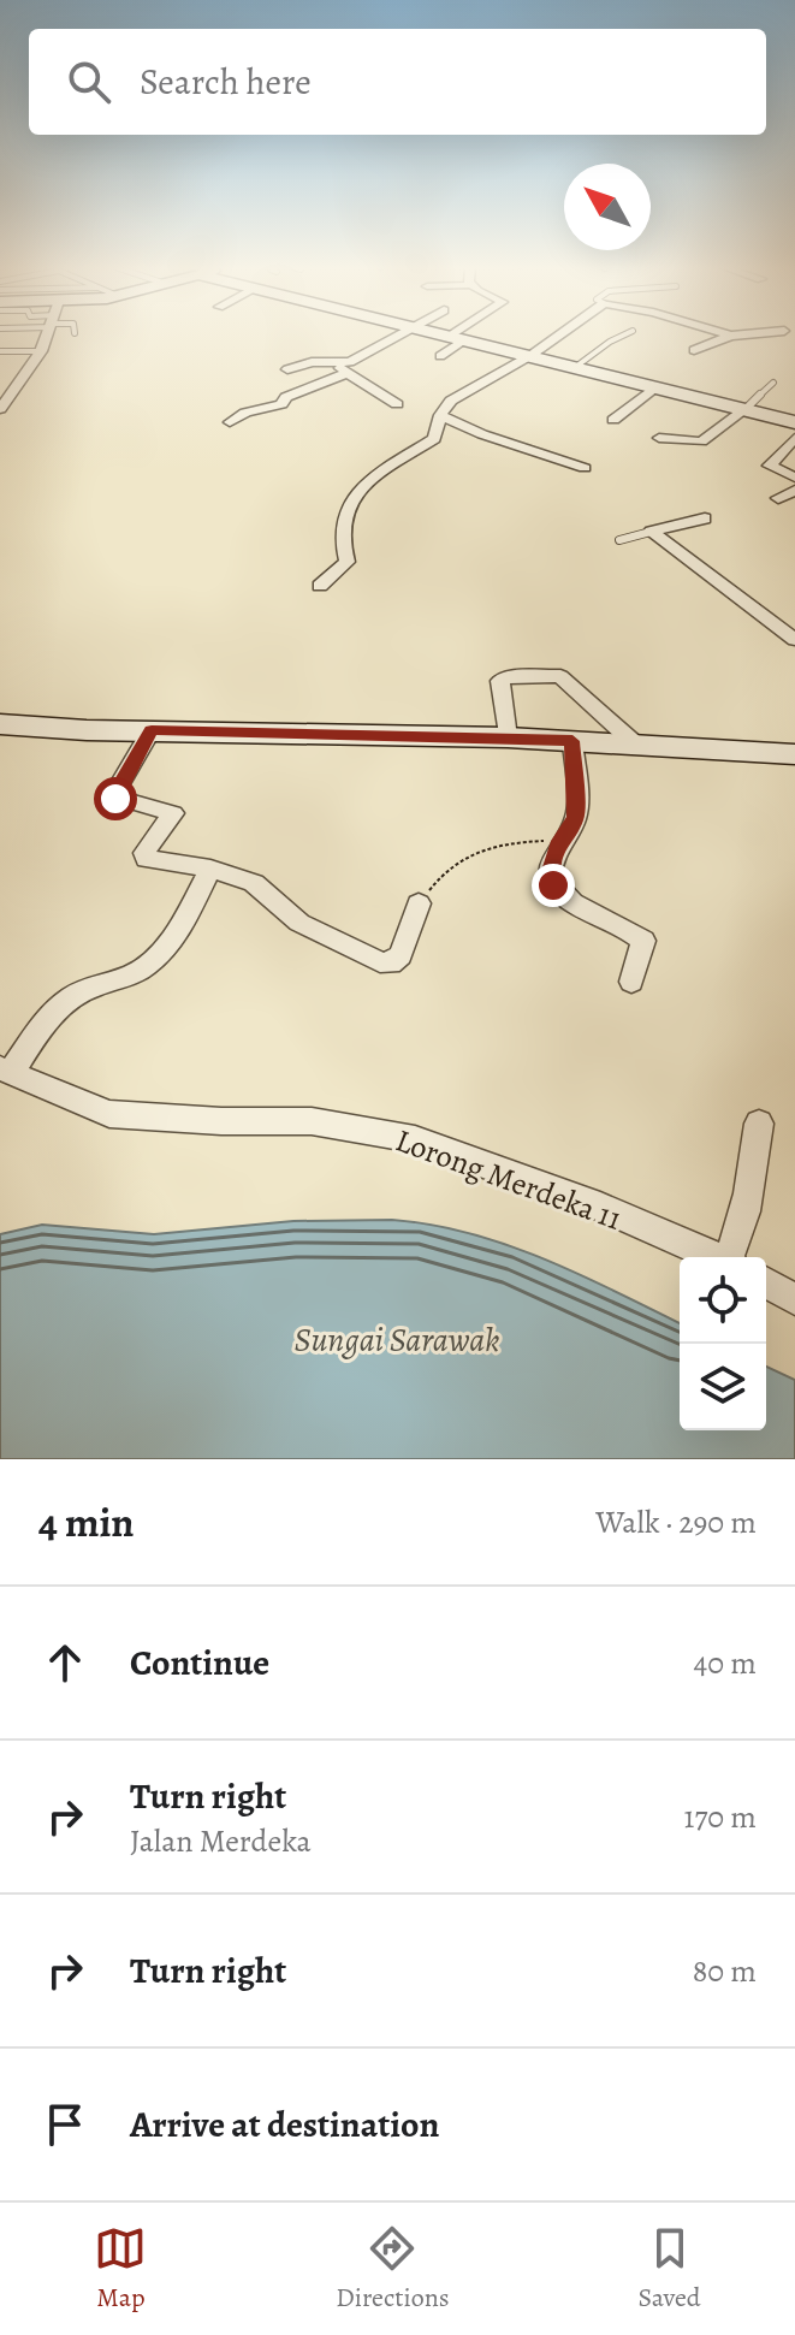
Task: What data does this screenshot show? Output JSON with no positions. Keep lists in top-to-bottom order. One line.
{"streets":{"street":["Lorong Merdeka 11"]},"water":["Sungai Sarawak"],"north":"top left","page":{"search":"Search here","heading":["4 min","Walk · 290 m"],"list":[["Continue","40 m"],["Turn right","Jalan Merdeka","170 m"],["Turn right","80 m"],"Arrive at destination"],"nav":["Map","Directions","Saved"]}}
